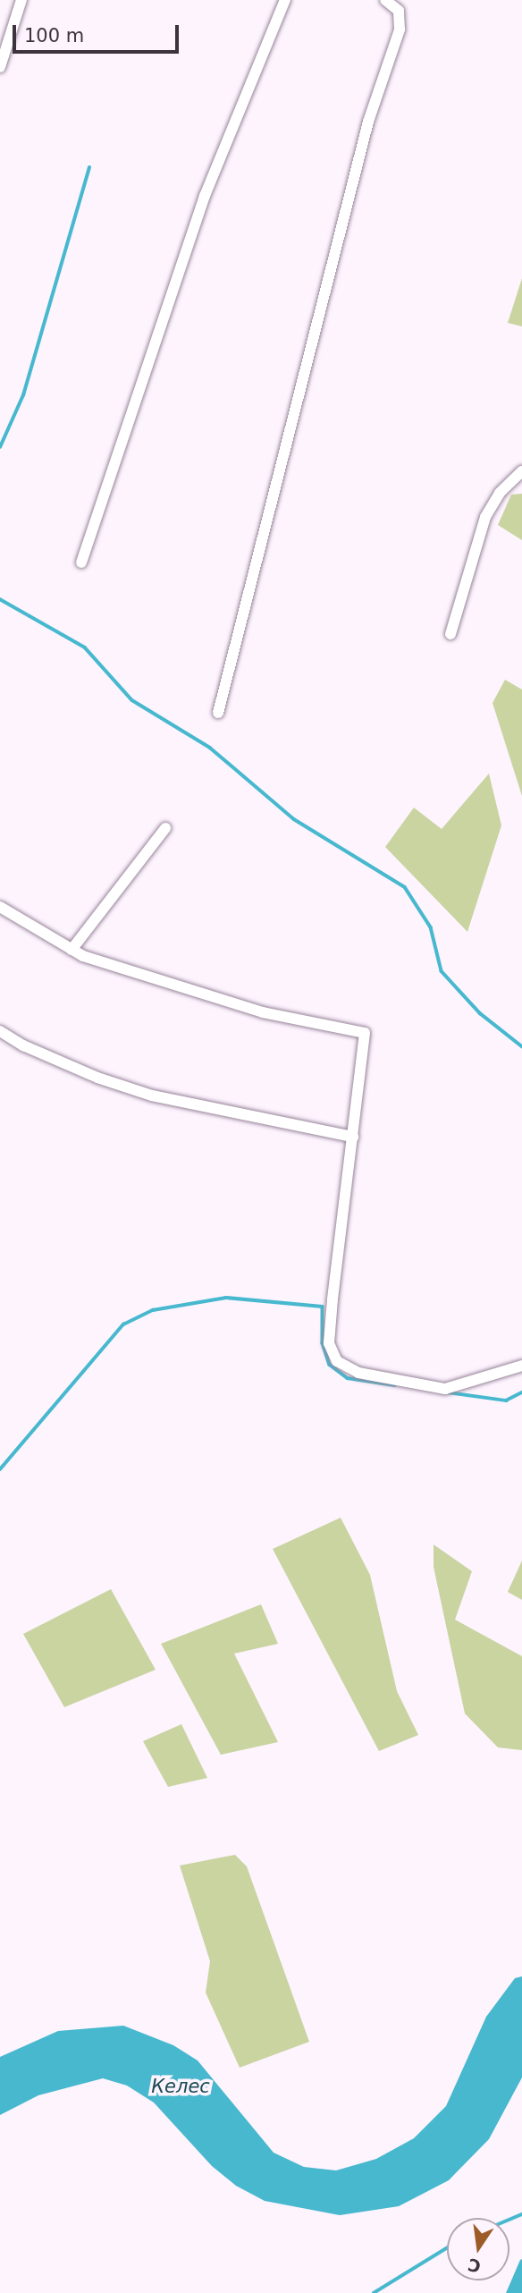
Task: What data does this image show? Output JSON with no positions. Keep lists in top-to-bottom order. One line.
{"water":["Келес"],"scale_bar":"100 m","north":"bottom"}
